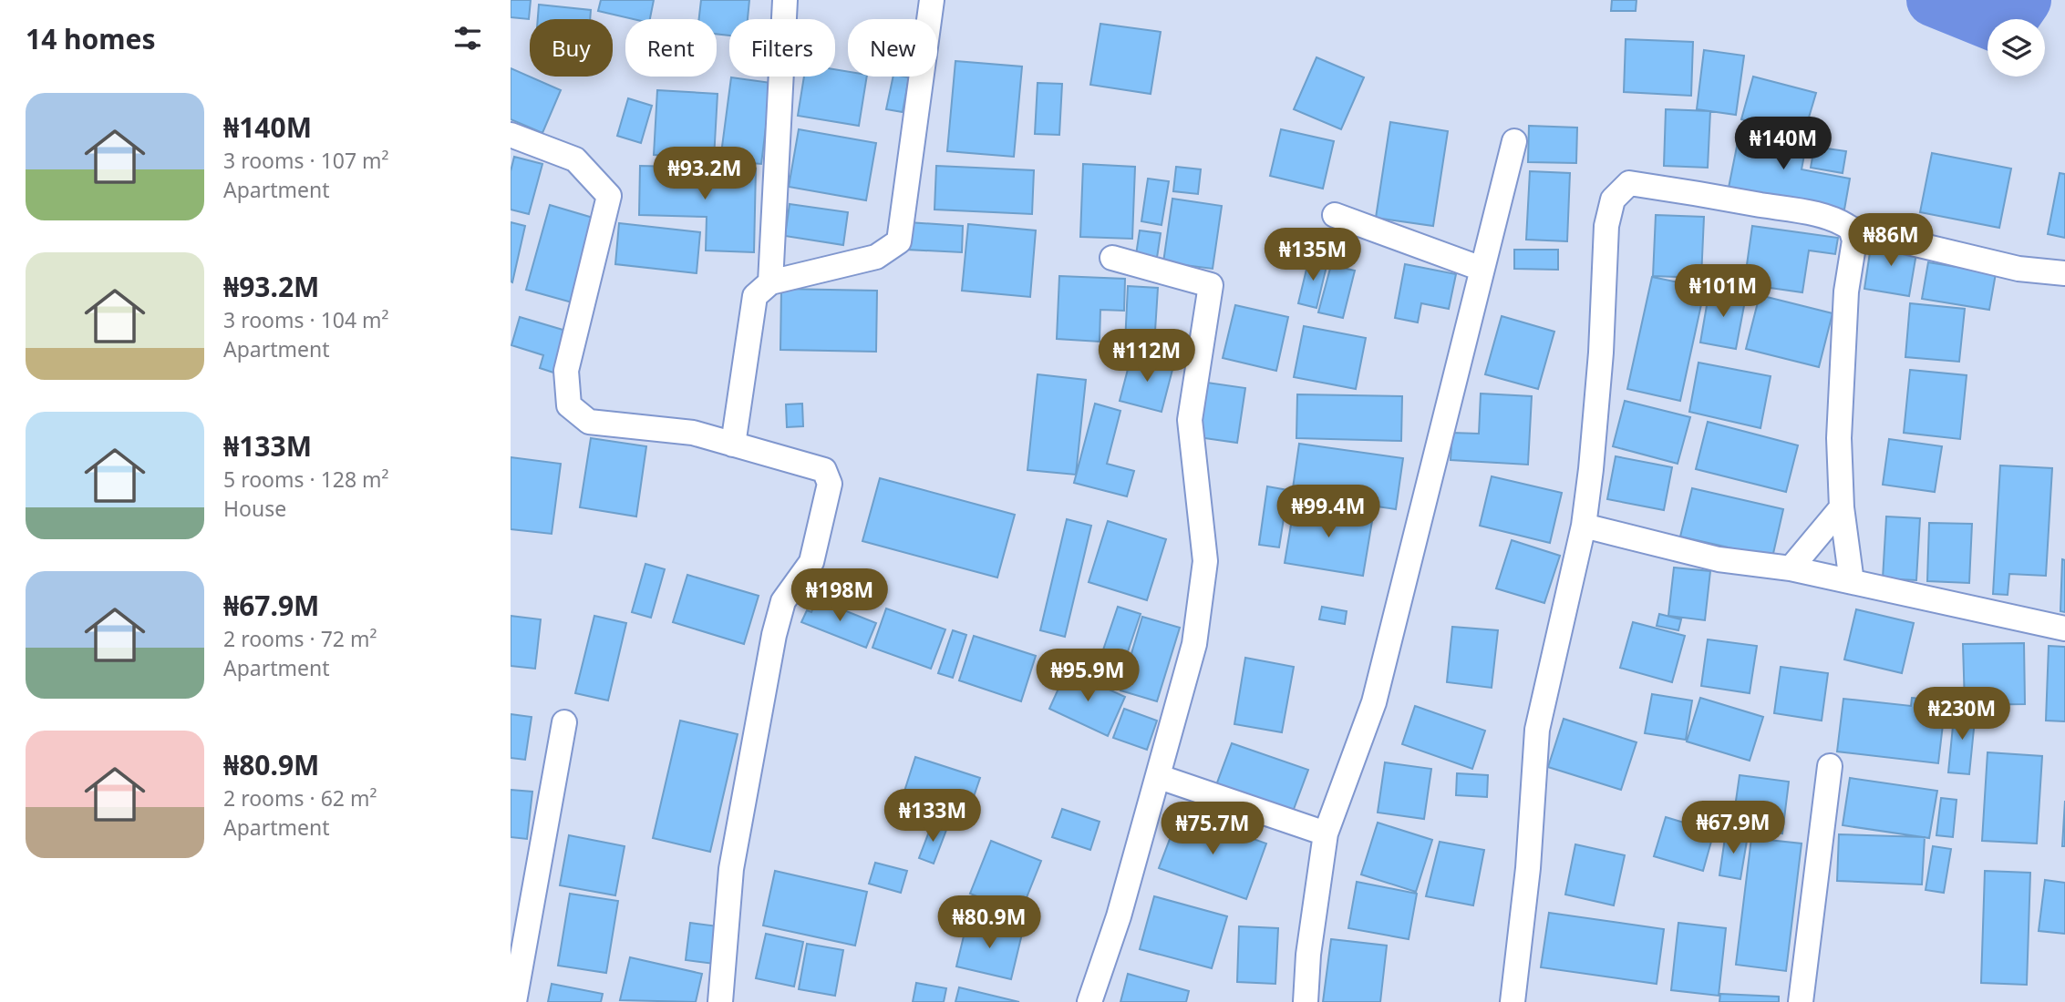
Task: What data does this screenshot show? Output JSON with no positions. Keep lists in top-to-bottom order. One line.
{"page":{"heading":"14 homes","chip":["Buy","Rent","Filters","New"],"list":[{"name":"₦140M","note":"3 rooms · 107 m² · Apartment"},{"name":"₦93.2M","note":"3 rooms · 104 m² · Apartment"},{"name":"₦133M","note":"5 rooms · 128 m² · House"},{"name":"₦67.9M","note":"2 rooms · 72 m² · Apartment"},{"name":"₦80.9M","note":"2 rooms · 62 m² · Apartment"}],"price":["₦140M","₦93.2M","₦86M","₦135M","₦101M","₦112M","₦99.4M","₦198M","₦95.9M","₦230M","₦133M","₦67.9M","₦75.7M","₦80.9M"]}}
